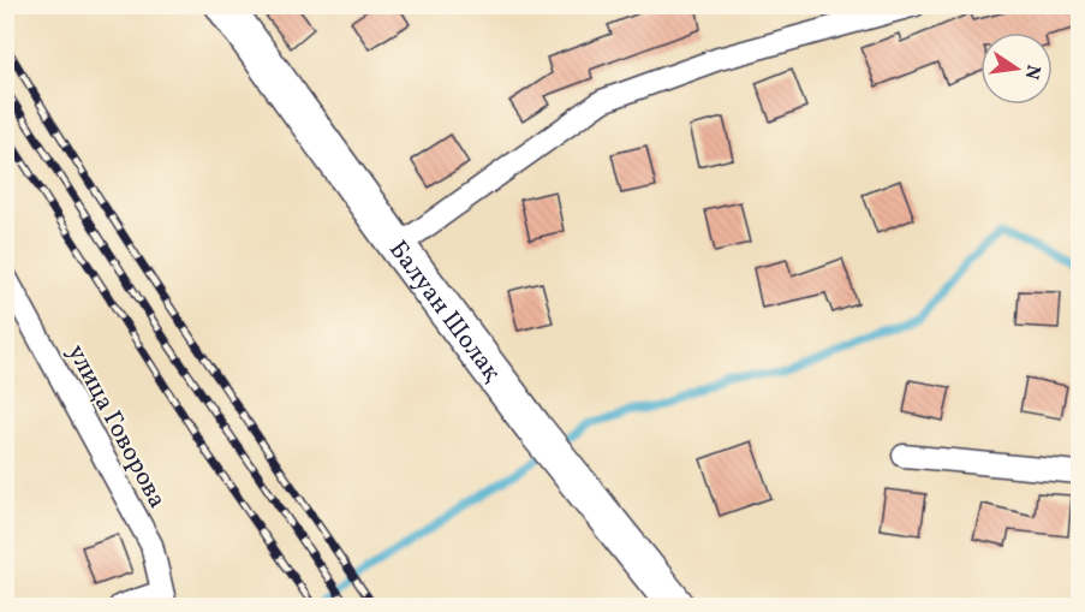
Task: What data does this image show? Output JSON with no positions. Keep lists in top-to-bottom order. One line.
{"streets":{"main road":["Балуан Шолақ"],"street":["улица Говорова"]},"north":"right"}
